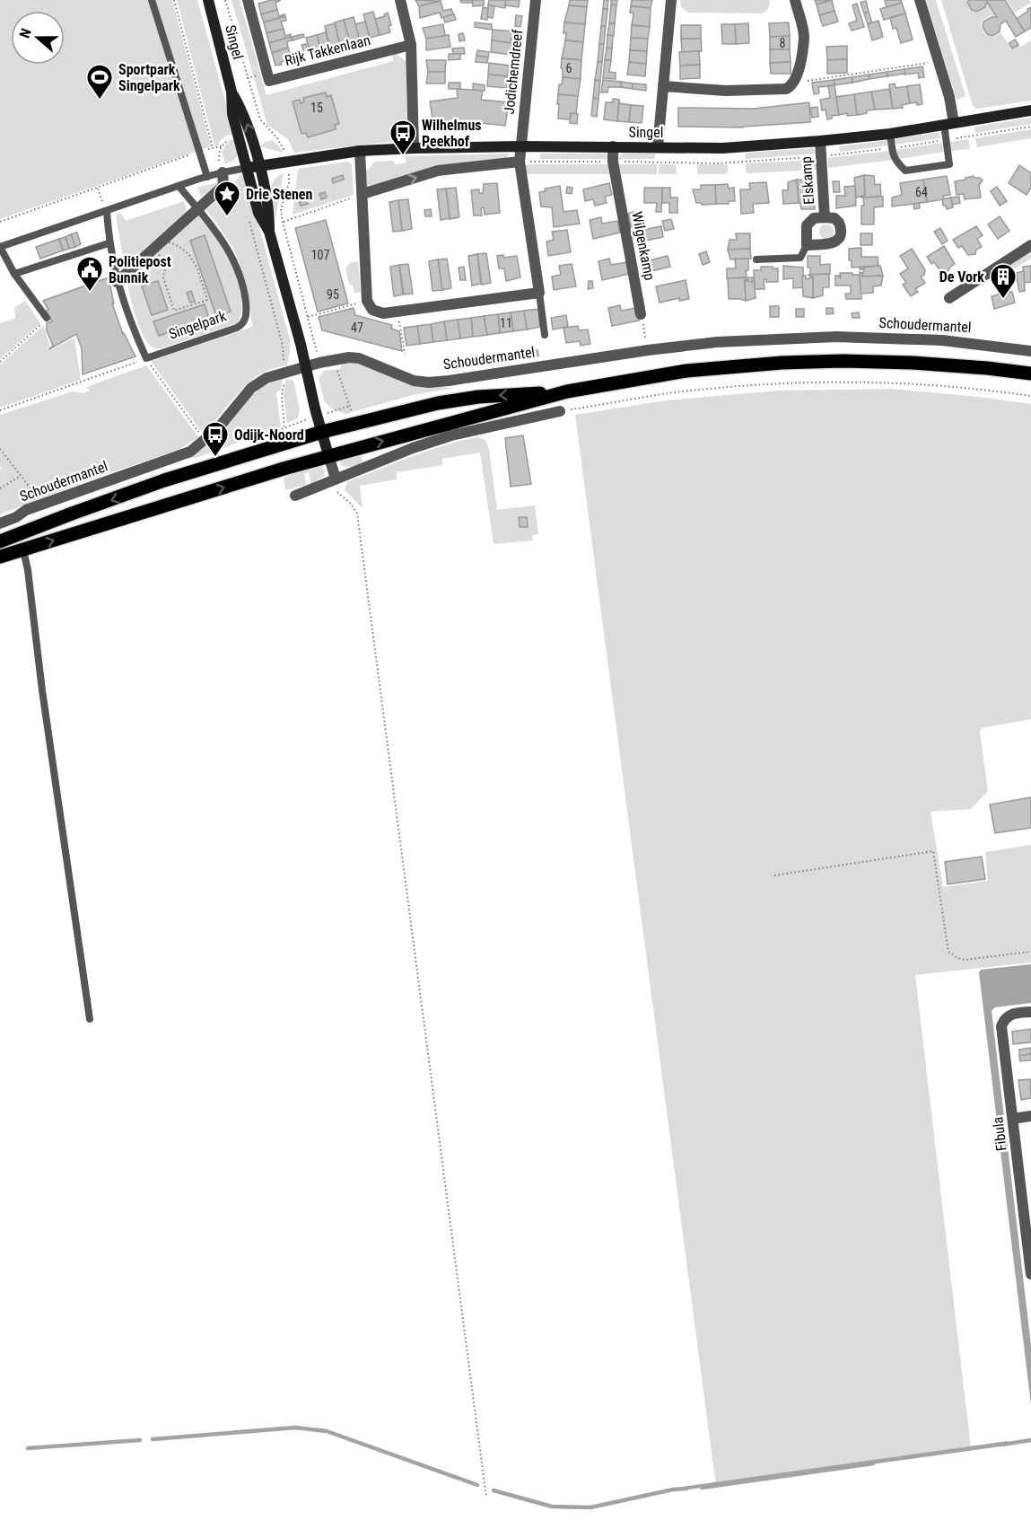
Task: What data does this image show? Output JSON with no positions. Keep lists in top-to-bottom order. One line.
{"streets":{"street":["Singel","Rijk Takkenlaan","Jodichemdreef","Elskamp","Wilgenkamp","Schoudermantel","Fibula"],"lane":["Singelpark"]},"crossings":[["Singel","Jodichemdreef"],["Singel","Elskamp"],["Singel","Wilgenkamp"],["Singel","Schoudermantel"]],"places":{"sports":["Sportpark Singelpark"],"bus stop":["Wilhelmus Peekhof","Odijk-Noord"],"place":["Drie Stenen"],"public building":["Politiepost Bunnik"],"building":["De Vork"]},"house_numbers":["8","6","15","64","107","95","11","47"],"north":"left"}
